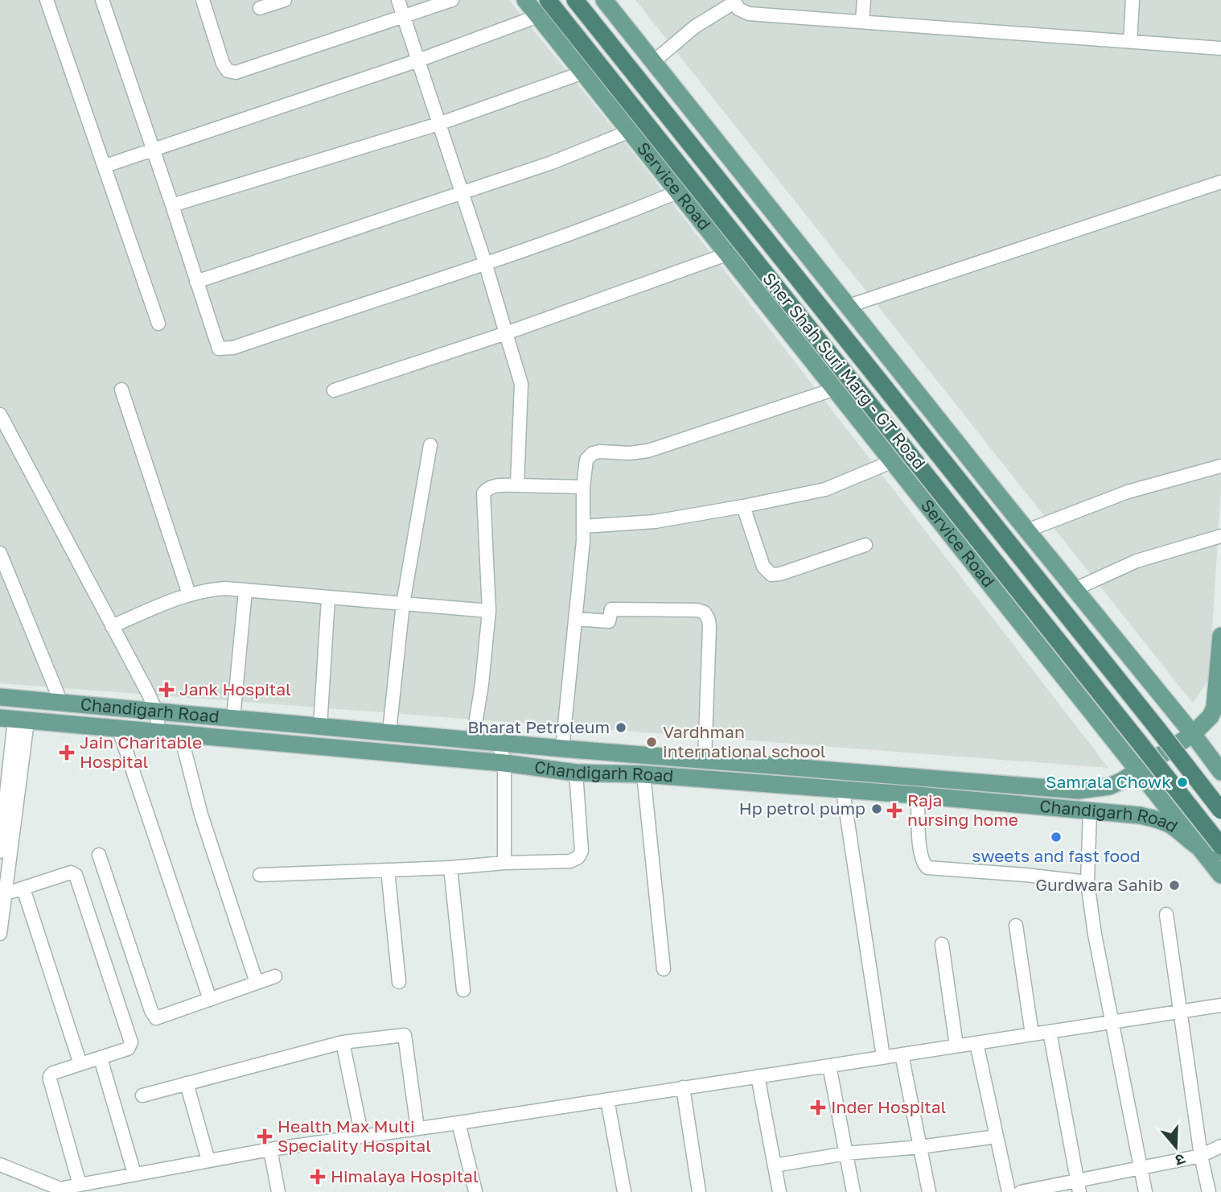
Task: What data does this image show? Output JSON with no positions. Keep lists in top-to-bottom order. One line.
{"streets":{"highway":["Sher Shah Suri Marg - GT Road"],"main road":["Service Road","Chandigarh Road"]},"crossings":[["Service Road","Chandigarh Road"]],"places":{"health":["Jank Hospital","Jain Charitable Hospital","Raja nursing home","Inder Hospital","Health Max Multi Speciality Hospital","Himalaya Hospital"],"other":["Bharat Petroleum","Vardhman international school","Samrala Chowk","Hp petrol pump","sweets and fast food","Gurdwara Sahib"]},"north":"bottom"}
